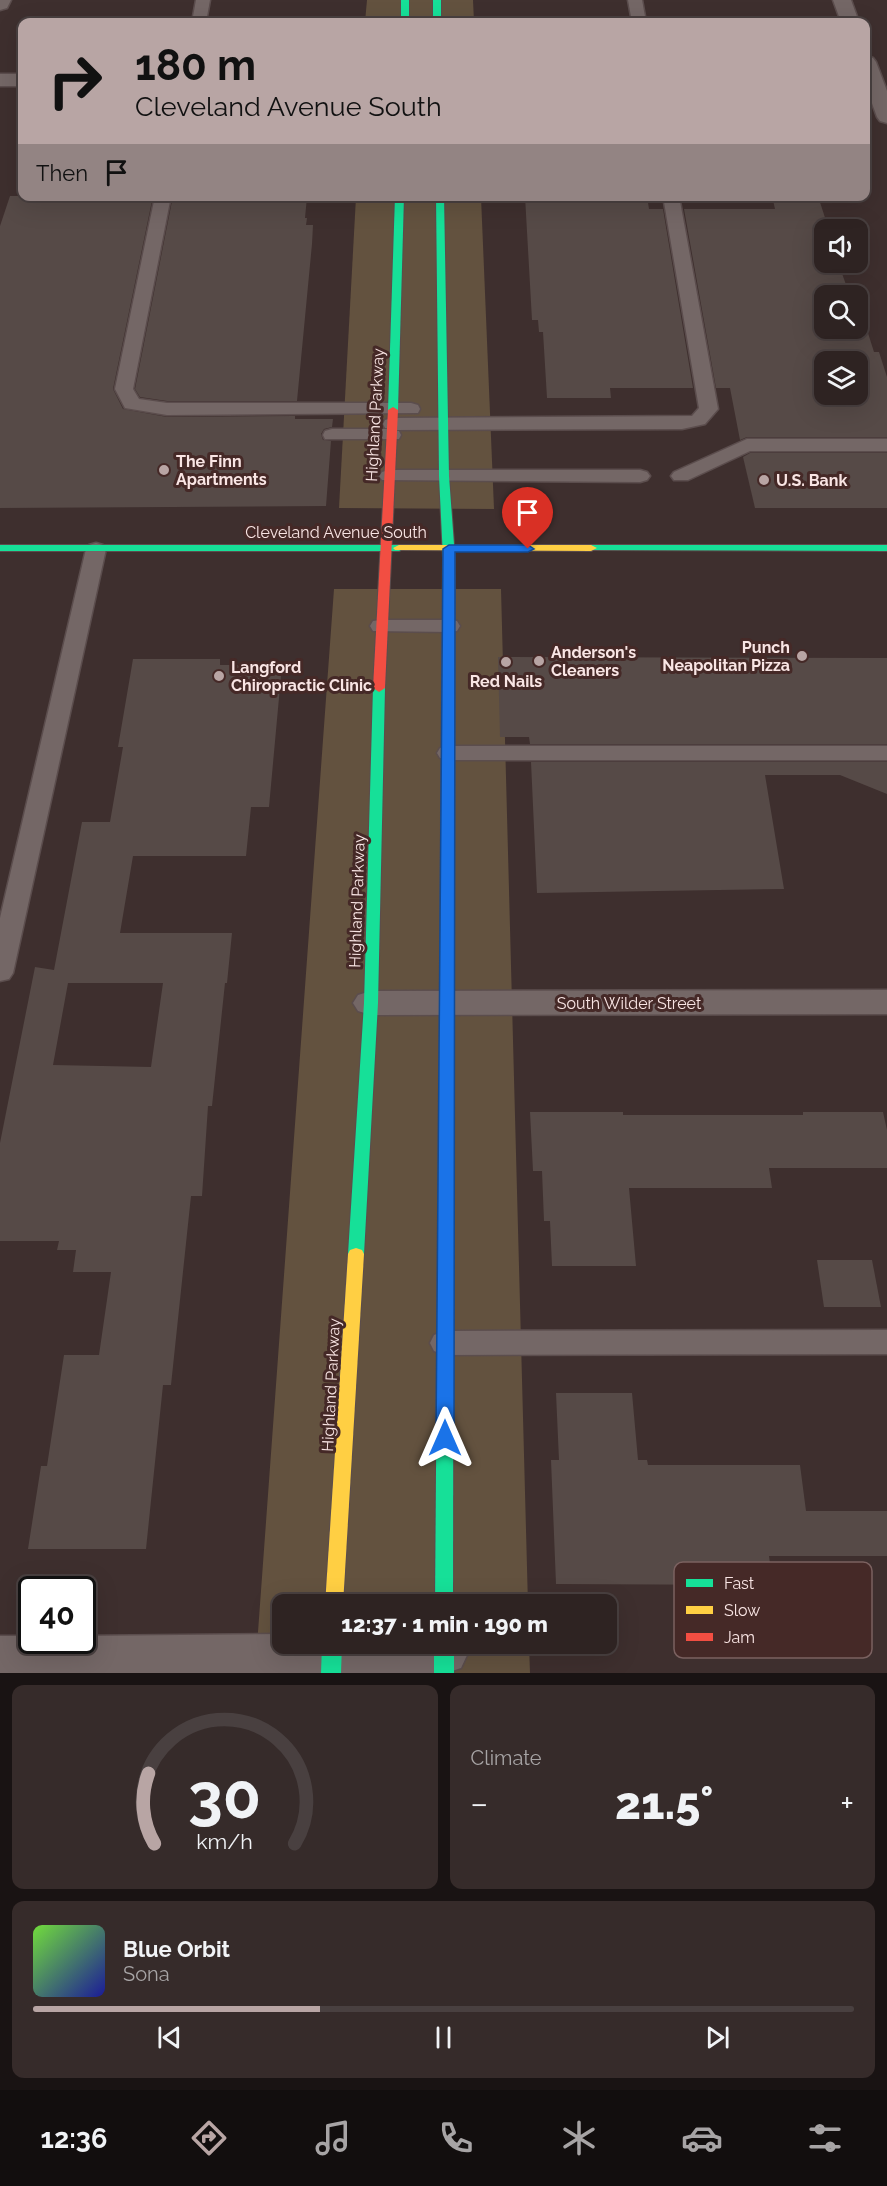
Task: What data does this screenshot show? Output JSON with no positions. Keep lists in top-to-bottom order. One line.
{"streets":{"street":["Highland Parkway","Cleveland Avenue South","South Wilder Street"]},"crossings":[["Highland Parkway","Cleveland Avenue South"],["Highland Parkway","South Wilder Street"]],"places":["The Finn Apartments","U.S. Bank","Punch Neapolitan Pizza","Anderson's Cleaners","Red Nails","Langford Chiropractic Clinic"],"legend":["Fast","Slow","Jam"],"page":{"turn":["180 m","Cleveland Avenue South"],"then":"Then","limit":"40","trip":"12:37 · 1 min · 190 m","tile":"Climate","heat":["−","21.5°","+"],"song":["Blue Orbit","Sona"],"tabs":"12:36","gauge":["30","km/h"]}}
